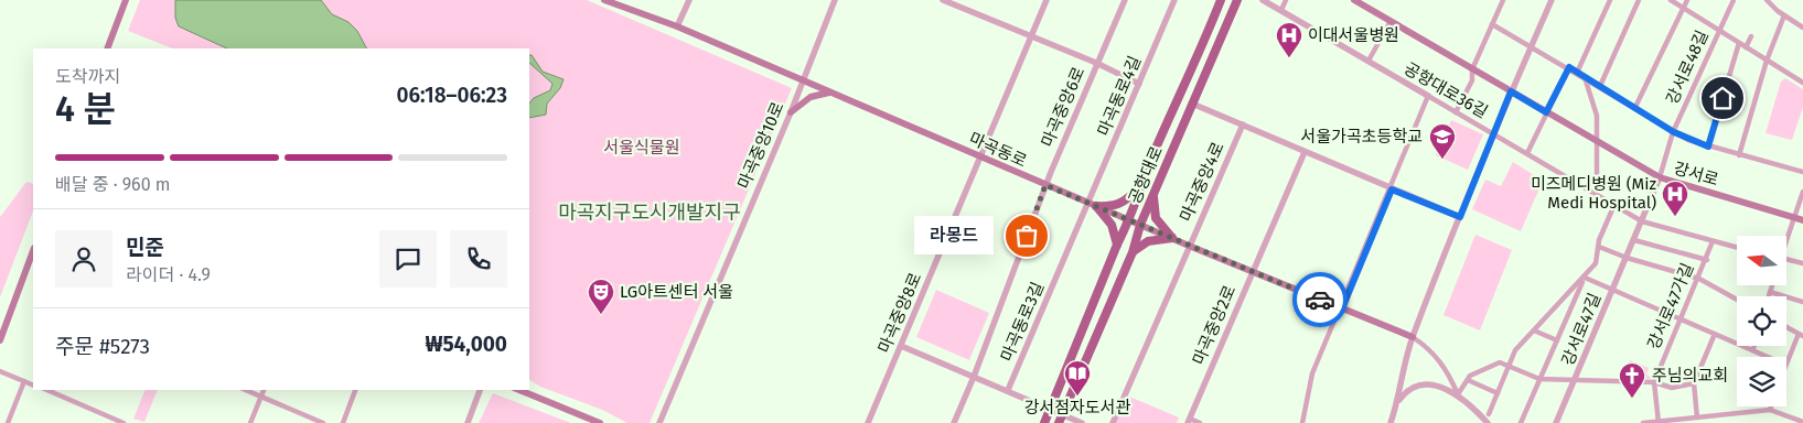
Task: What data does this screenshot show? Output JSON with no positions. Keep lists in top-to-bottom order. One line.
{"streets":{"main road":["마곡동로","강서로","공항대로"],"street":["강서로48길","공항대로36길","마곡동로4길","마곡중앙6로","마곡중앙10로","마곡중앙4로","강서로47가길","마곡중앙8로","마곡동로3길","마곡중앙2로","강서로47길"]},"crossings":[["강서로48길","강서로"],["강서로48길","강서로47길"],["공항대로36길","강서로47길"],["마곡동로4길","마곡중앙6로"],["마곡동로4길","마곡동로"],["마곡동로4길","마곡동로3길"],["마곡중앙6로","마곡동로"],["마곡중앙6로","마곡중앙8로"],["마곡중앙10로","마곡동로"],["마곡동로","공항대로"],["마곡동로","마곡중앙4로"],["마곡동로","마곡중앙8로"],["마곡동로","마곡동로3길"],["마곡동로","마곡중앙2로"],["강서로","강서로47길"],["강서로47가길","강서로47길"]],"districts":["마곡지구도시개발지구"],"parks":["서울식물원"],"places":{"hospital":["이대서울병원","미즈메디병원 (Miz Medi Hospital)"],"school or university":["서울가곡초등학교"],"other":["라몽드"],"theatre":["LG아트센터 서울"],"library":["강서점자도서관"],"church":["주님의교회"]},"north":"left","page":{"heading":["4 분","도착까지","06:18–06:23"],"panel":["민준","라이더 · 4.9","주문 #5273","₩54,000"],"bar":"배달 중 · 960 m","bubble":"라몽드"}}
